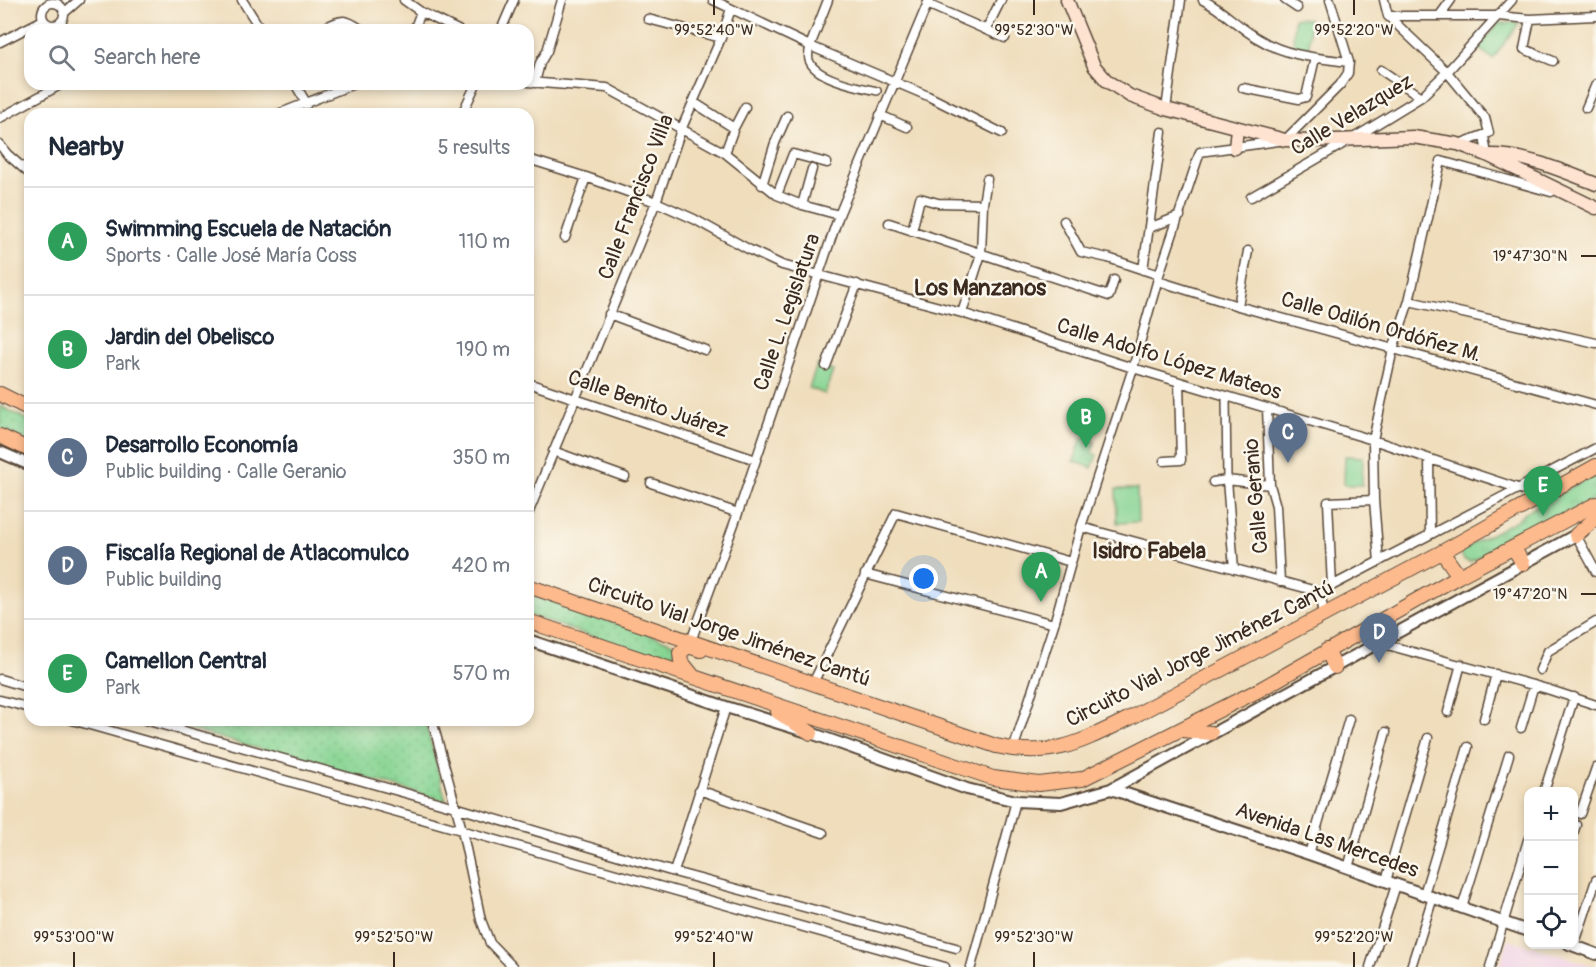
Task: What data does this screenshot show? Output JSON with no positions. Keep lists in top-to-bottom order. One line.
{"streets":{"main road":["Circuito Vial Jorge Jiménez Cantú"],"street":["Calle Velazquez","Calle Francisco Villa","Calle L. Legislatura","Calle Odilón Ordóñez M.","Calle Adolfo López Mateos","Calle Benito Juárez","Calle Geranio","Avenida Las Mercedes"]},"crossings":[["Calle Francisco Villa","Calle Adolfo López Mateos"],["Calle Francisco Villa","Calle Benito Juárez"],["Calle L. Legislatura","Calle Adolfo López Mateos"],["Calle L. Legislatura","Calle Benito Juárez"],["Calle L. Legislatura","Circuito Vial Jorge Jiménez Cantú"],["Calle Adolfo López Mateos","Calle Geranio"],["Calle Adolfo López Mateos","Circuito Vial Jorge Jiménez Cantú"]],"districts":["Los Manzanos","Isidro Fabela"],"page":{"search":"Search here","heading":["Nearby","5 results"],"list":[{"mark":"A","name":"Swimming Escuela de Natación","note":"Sports · Calle José María Coss","value":"110 m"},{"mark":"B","name":"Jardin del Obelisco","note":"Park","value":"190 m"},{"mark":"C","name":"Desarrollo Economía","note":"Public building · Calle Geranio","value":"350 m"},{"mark":"D","name":"Fiscalía Regional de Atlacomulco","note":"Public building","value":"420 m"},{"mark":"E","name":"Camellon Central","note":"Park","value":"570 m"}],"pins":["B","C","E","A","D"],"map_buttons":["+","−"]},"coordinates":["99°52'40\"W","99°52'30\"W","99°52'20\"W","19°47'30\"N","19°47'20\"N","99°53'00\"W","99°52'50\"W"]}
